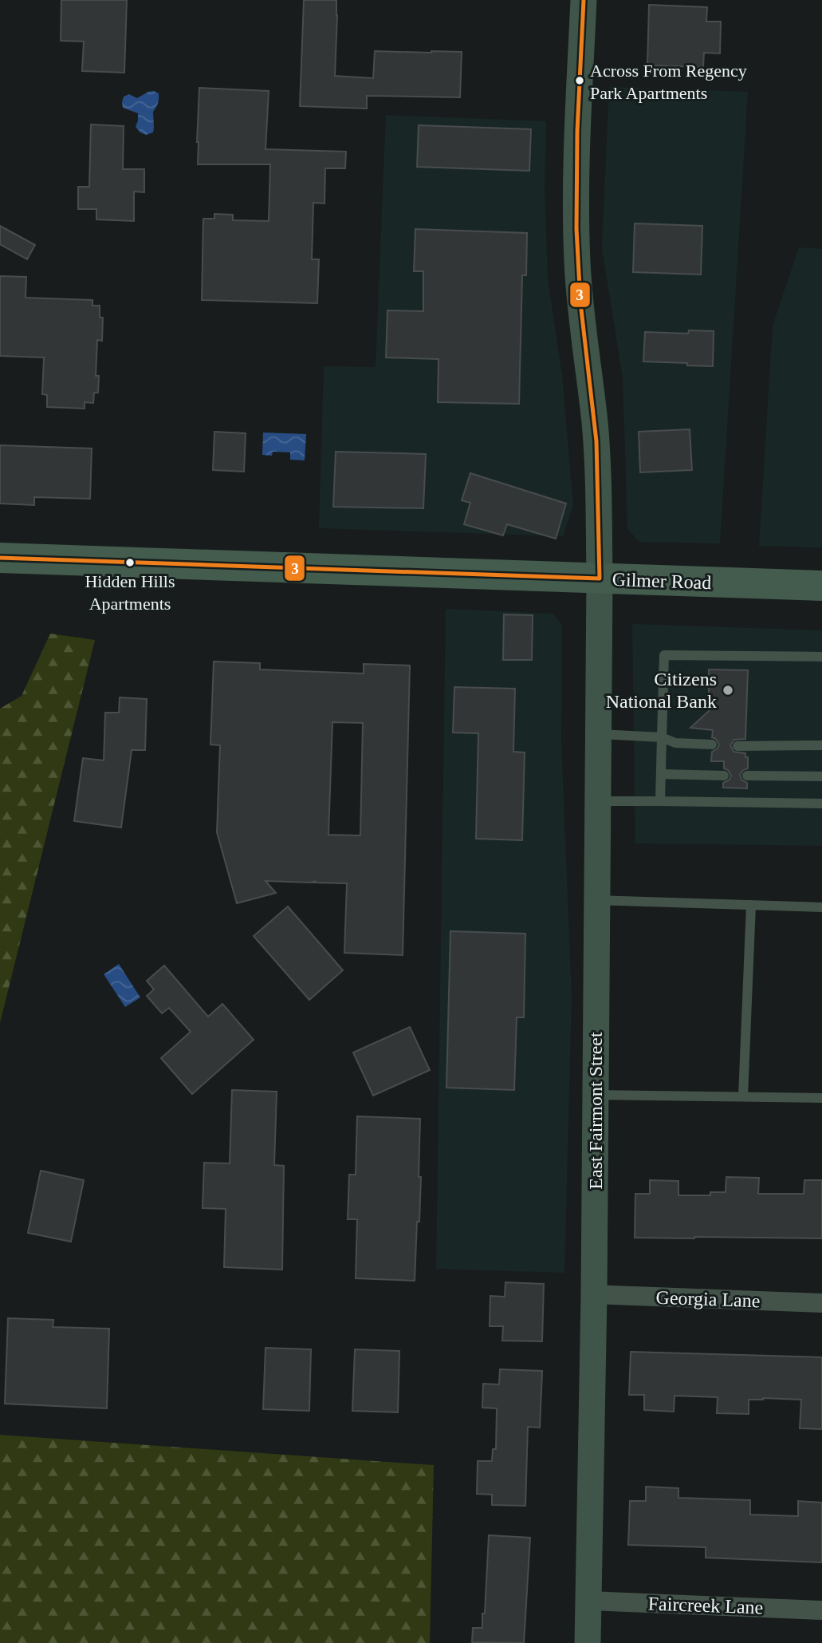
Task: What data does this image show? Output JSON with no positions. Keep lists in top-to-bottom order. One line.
{"streets":{"main road":["Gilmer Road"],"street":["East Fairmont Street","Georgia Lane","Faircreek Lane"]},"crossings":[["Gilmer Road","East Fairmont Street"],["East Fairmont Street","Georgia Lane"],["East Fairmont Street","Faircreek Lane"]],"places":["Across From Regency Park Apartments","Hidden Hills Apartments","Citizens National Bank"],"lines":["transit line 3"]}
